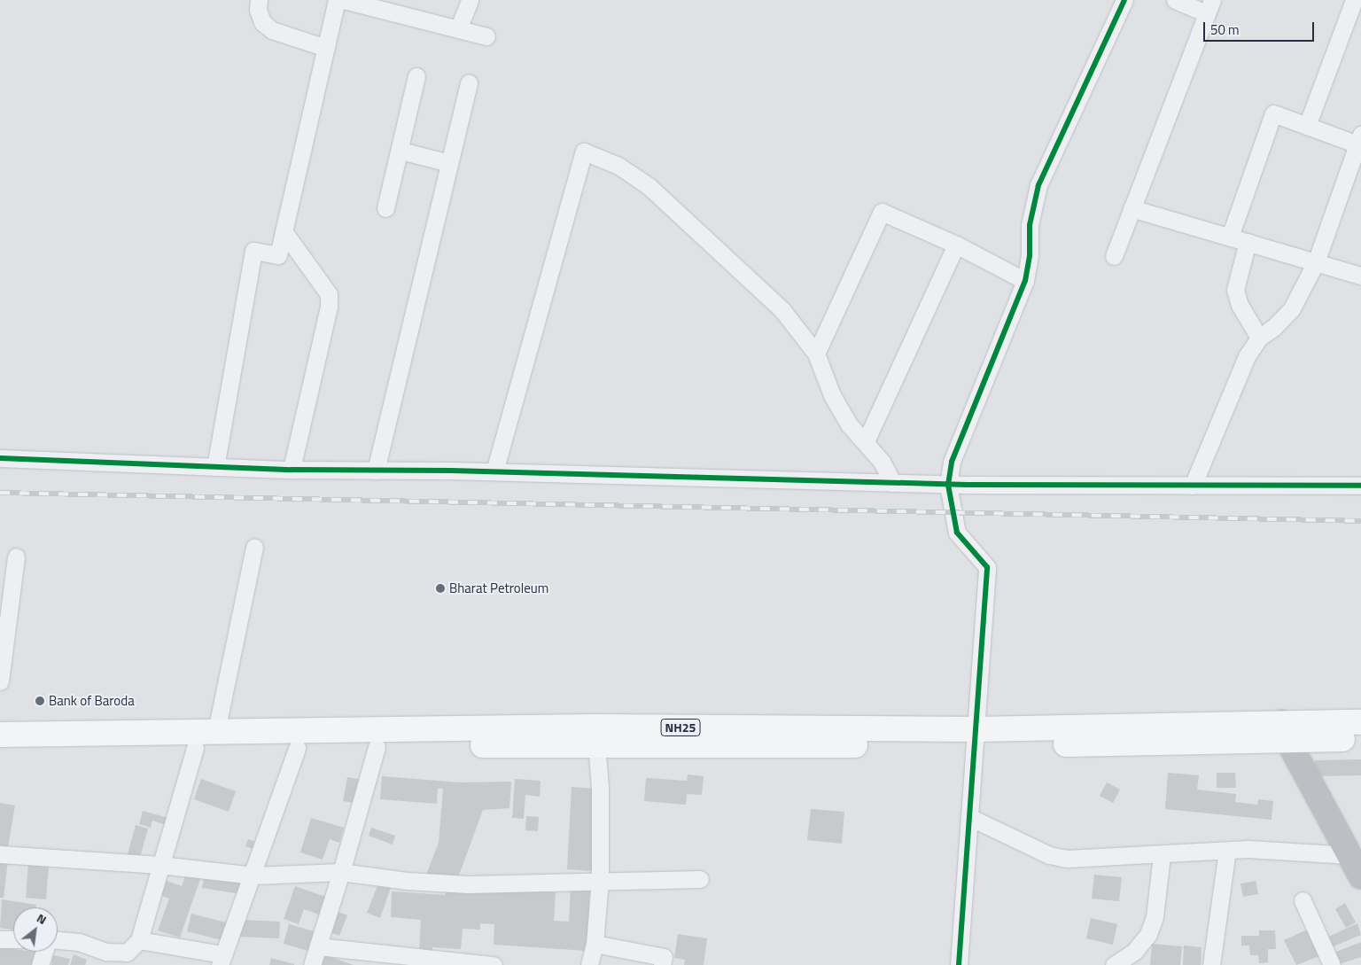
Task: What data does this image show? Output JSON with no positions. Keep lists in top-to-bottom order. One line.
{"streets":{"main road":["NH25"]},"places":["Bharat Petroleum","Bank of Baroda"],"scale_bar":"50 m","north":"top right"}
